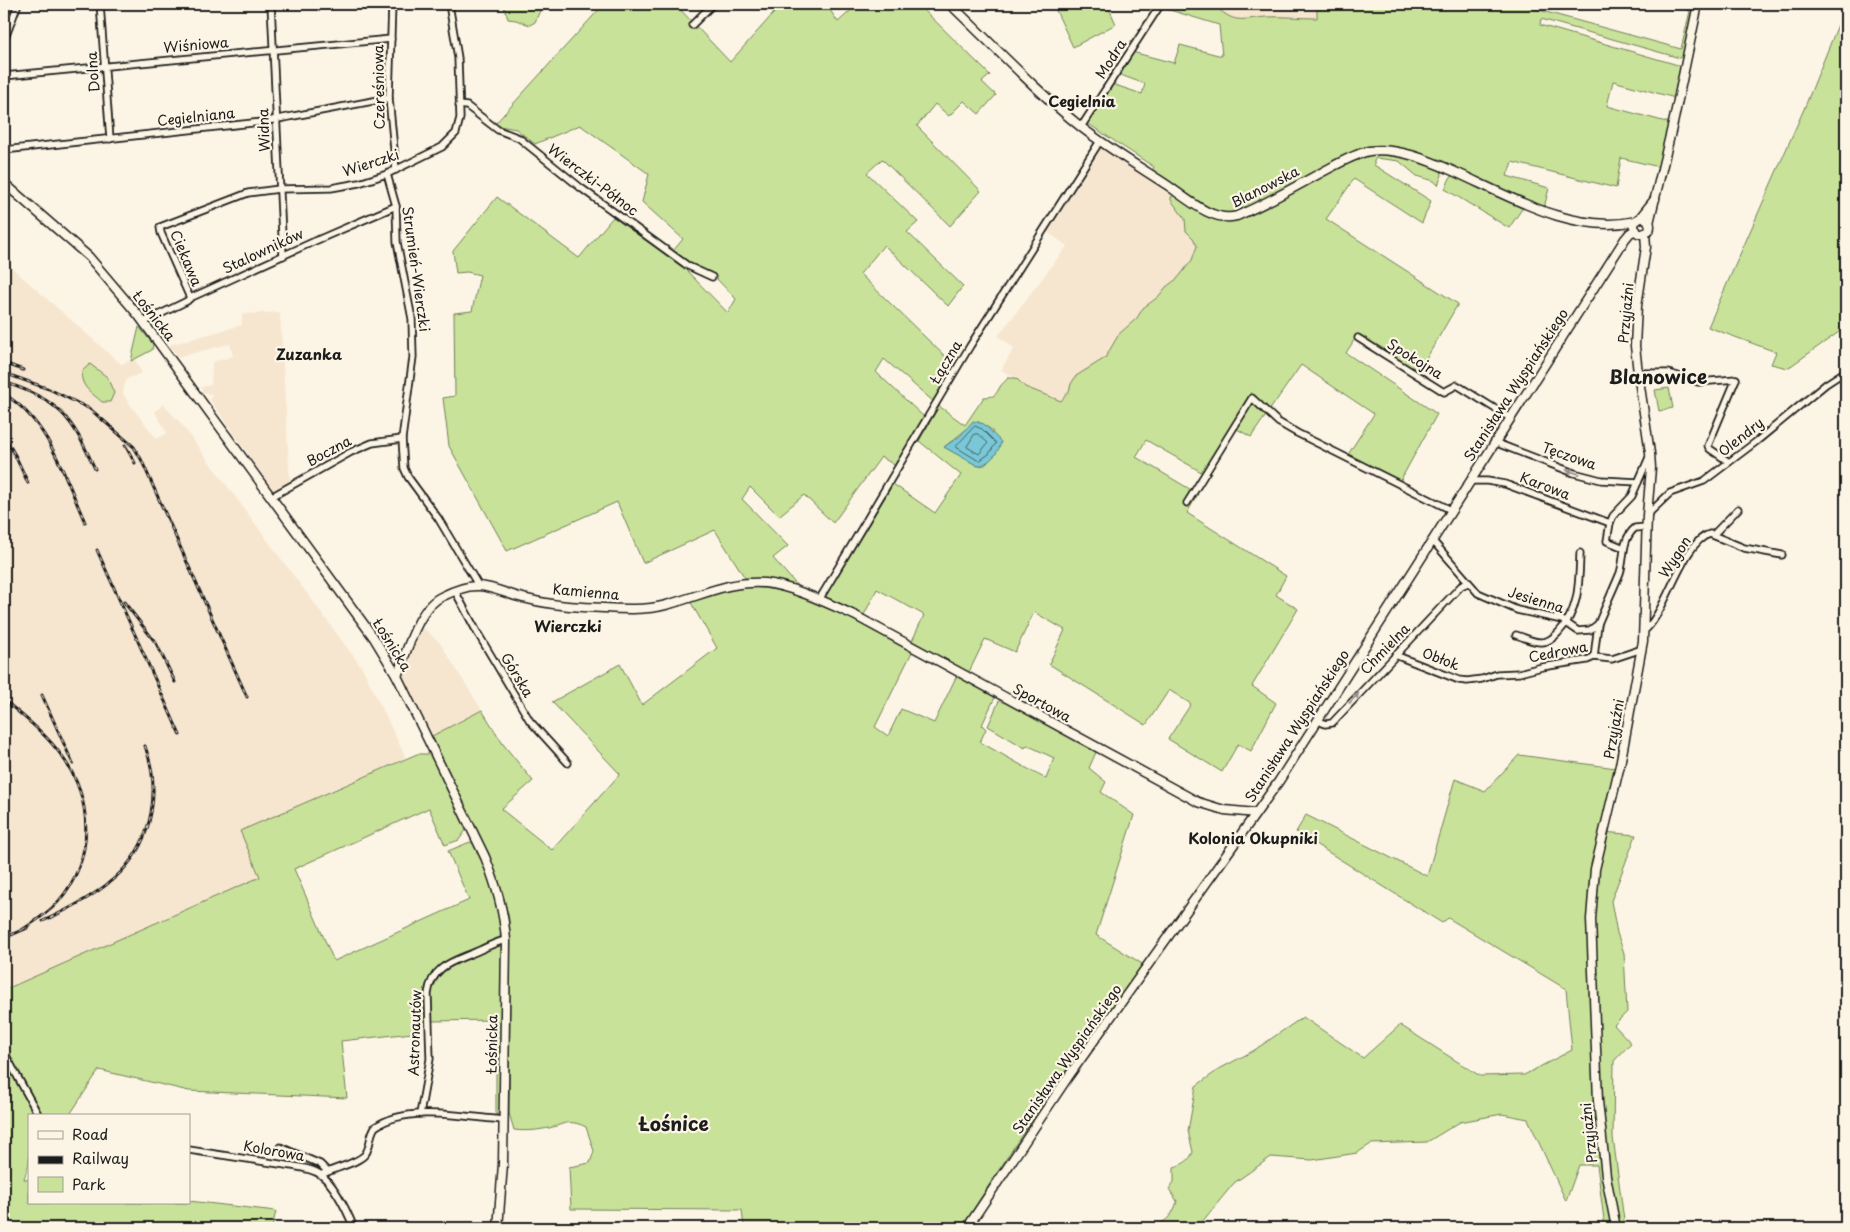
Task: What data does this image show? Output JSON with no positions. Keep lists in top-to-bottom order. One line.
{"streets":{"street":["Wiśniowa","Modra","Dolna","Czereśniowa","Cegielniana","Widna","Wierczki","Wierczki-Północ","Blanowska","Stalowników","Ciekawa","Strumień-Wierczki","Przyjaźni","Łośnicka","Spokojna","Łączna","Stanisława Wyspiańskiego","Olendry","Boczna","Tęczowa","Karowa","Wygon","Kamienna","Jesienna","Chmielna","Cedrowa","Obłok","Górska","Sportowa","Astronautów","Kolorowa"]},"crossings":[["Wiśniowa","Dolna"],["Wiśniowa","Czereśniowa"],["Wiśniowa","Widna"],["Modra","Blanowska"],["Dolna","Cegielniana"],["Czereśniowa","Cegielniana"],["Czereśniowa","Wierczki"],["Cegielniana","Widna"],["Widna","Wierczki"],["Widna","Stalowników"],["Wierczki","Wierczki-Północ"],["Wierczki","Ciekawa"],["Wierczki","Strumień-Wierczki"],["Blanowska","Przyjaźni"],["Blanowska","Łączna"],["Blanowska","Stanisława Wyspiańskiego"],["Stalowników","Ciekawa"],["Stalowników","Strumień-Wierczki"],["Stalowników","Łośnicka"],["Strumień-Wierczki","Boczna"],["Strumień-Wierczki","Kamienna"],["Przyjaźni","Stanisława Wyspiańskiego"],["Przyjaźni","Olendry"],["Przyjaźni","Wygon"],["Przyjaźni","Cedrowa"],["Łośnicka","Boczna"],["Łośnicka","Astronautów"],["Spokojna","Stanisława Wyspiańskiego"],["Łączna","Kamienna"],["Łączna","Sportowa"],["Stanisława Wyspiańskiego","Tęczowa"],["Stanisława Wyspiańskiego","Karowa"],["Stanisława Wyspiańskiego","Jesienna"],["Stanisława Wyspiańskiego","Chmielna"],["Stanisława Wyspiańskiego","Sportowa"],["Kamienna","Sportowa"],["Jesienna","Chmielna"],["Chmielna","Obłok"],["Cedrowa","Obłok"]],"one_way":["Tęczowa","Chmielna"],"districts":["Cegielnia","Zuzanka","Blanowice","Wierczki","Kolonia Okupniki","Łośnice"],"legend":["Road","Railway","Park"]}
